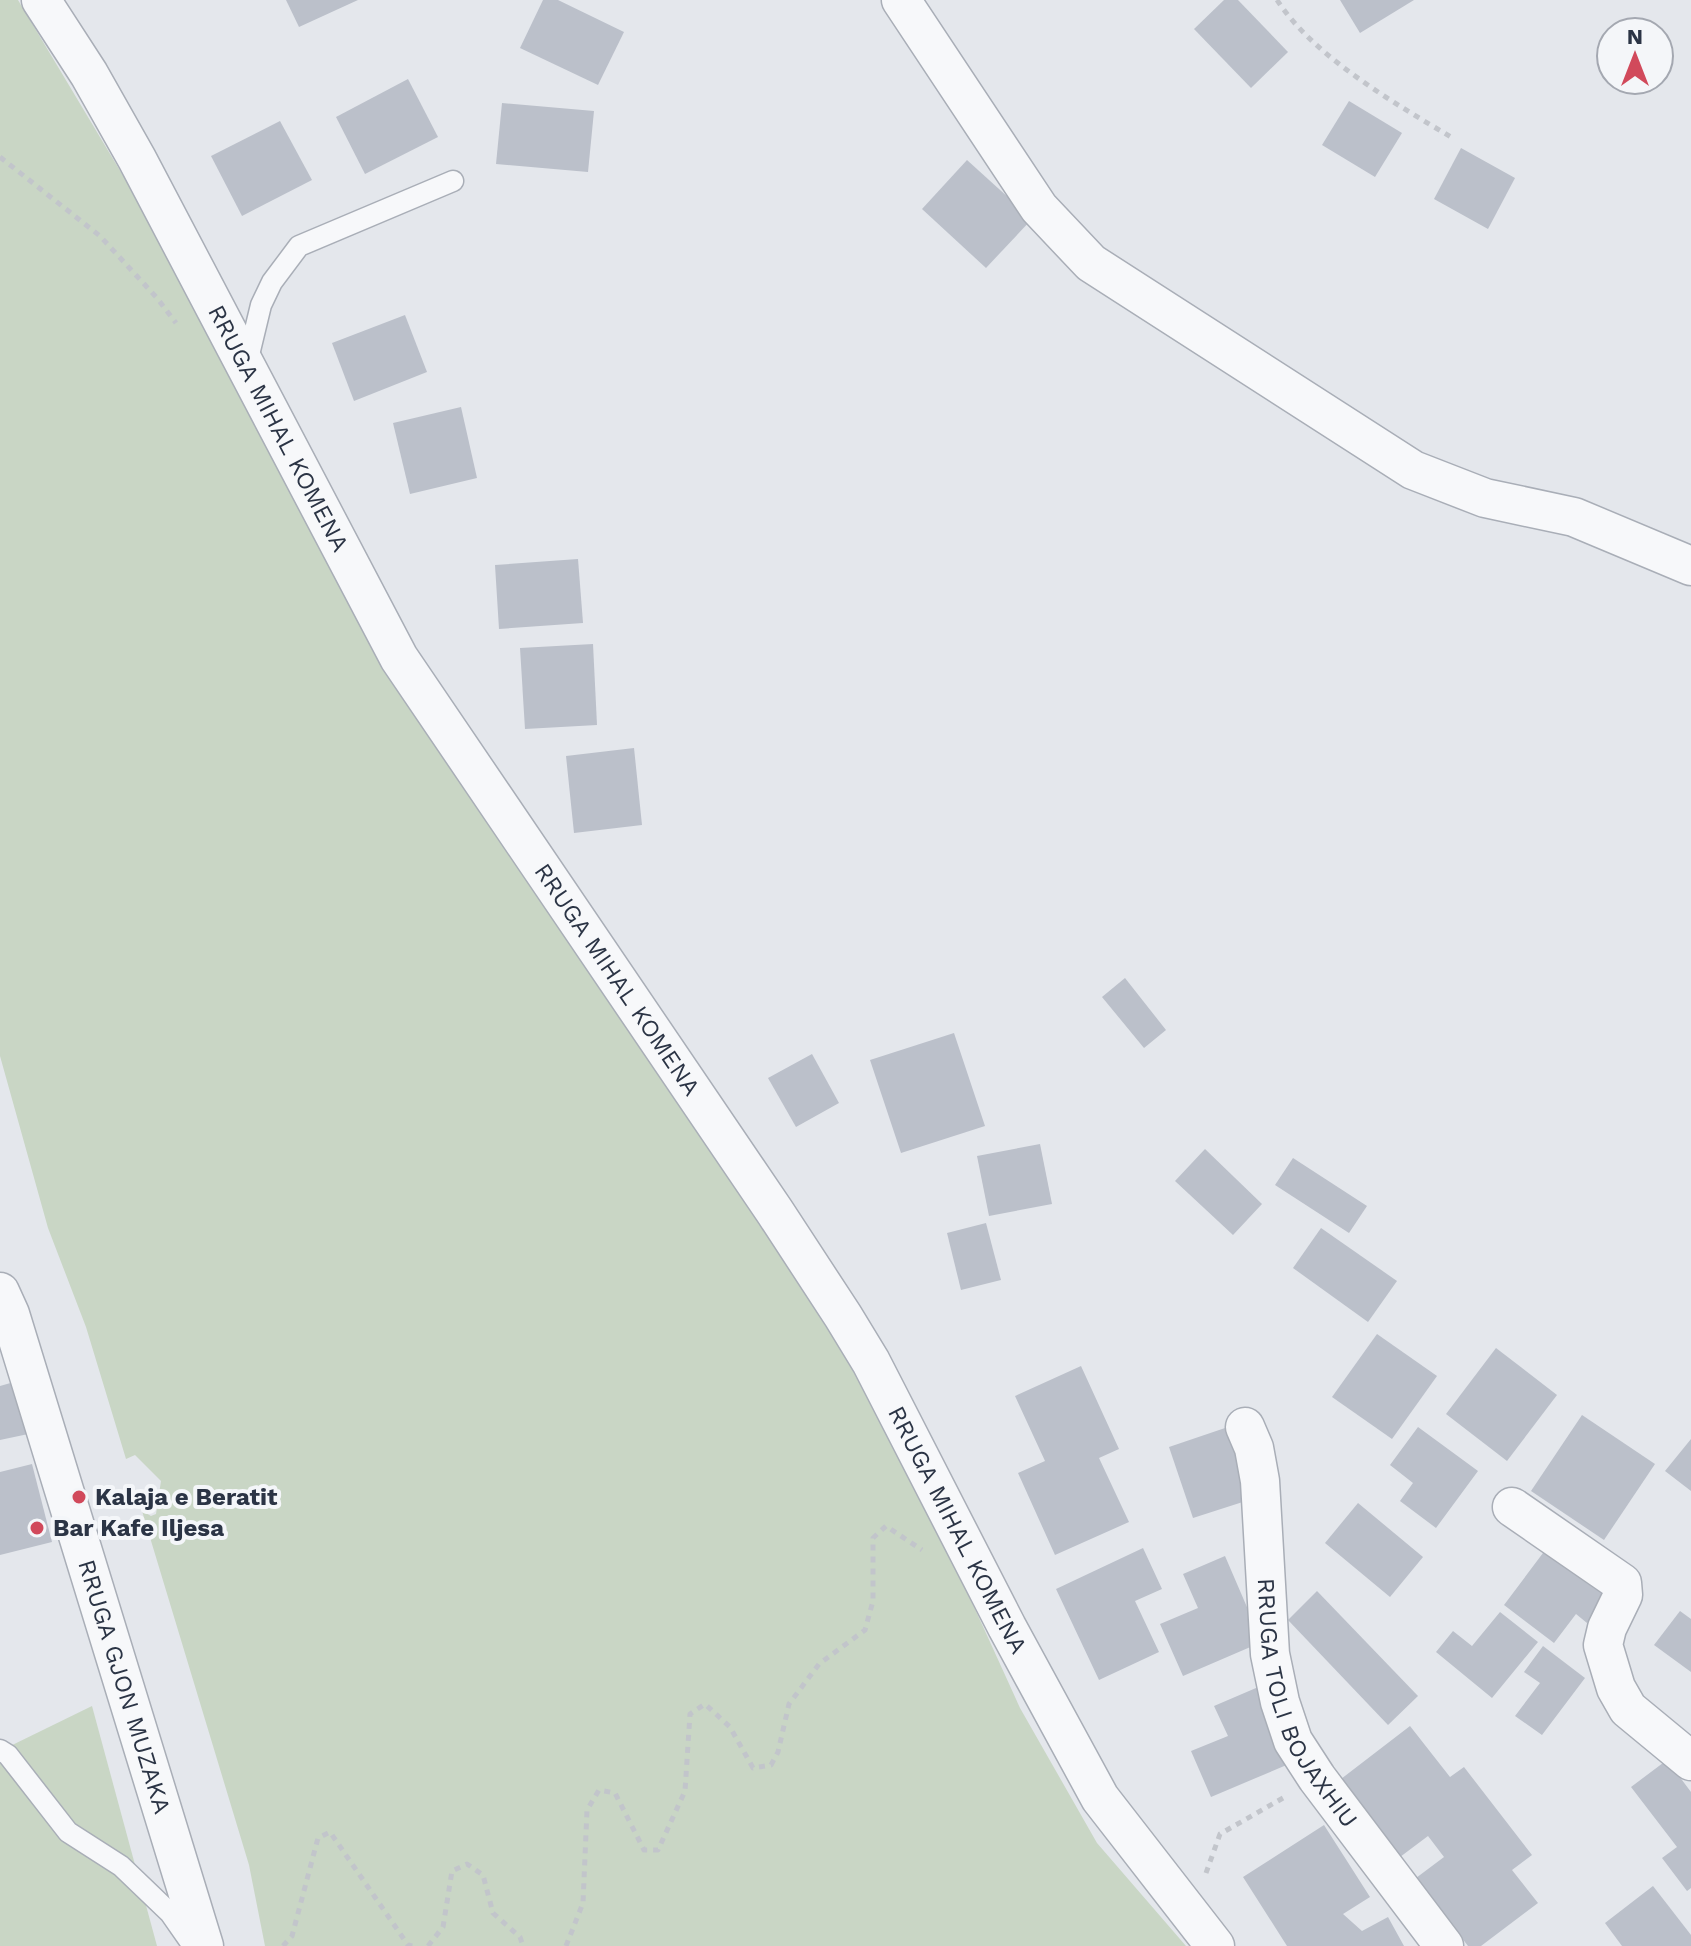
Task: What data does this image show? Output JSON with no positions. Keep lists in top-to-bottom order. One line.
{"streets":{"street":["RRUGA MIHAL KOMENA","RRUGA GJON MUZAKA","RRUGA TOLI BOJAXHIU"]},"places":["Kalaja e Beratit","Bar Kafe Iljesa"],"north":"top"}
